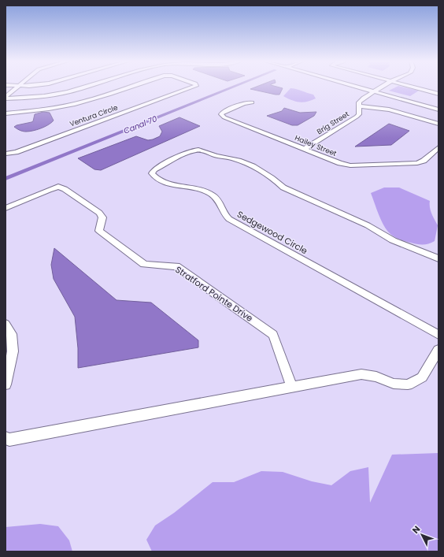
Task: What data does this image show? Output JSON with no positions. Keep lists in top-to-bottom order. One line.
{"streets":{"street":["Ventura Circle","Brig Street","Hailey Street","Sedgewood Circle","Stratford Pointe Drive"]},"crossings":[["Brig Street","Hailey Street"]],"water":["Canal 70"],"north":"top left"}
